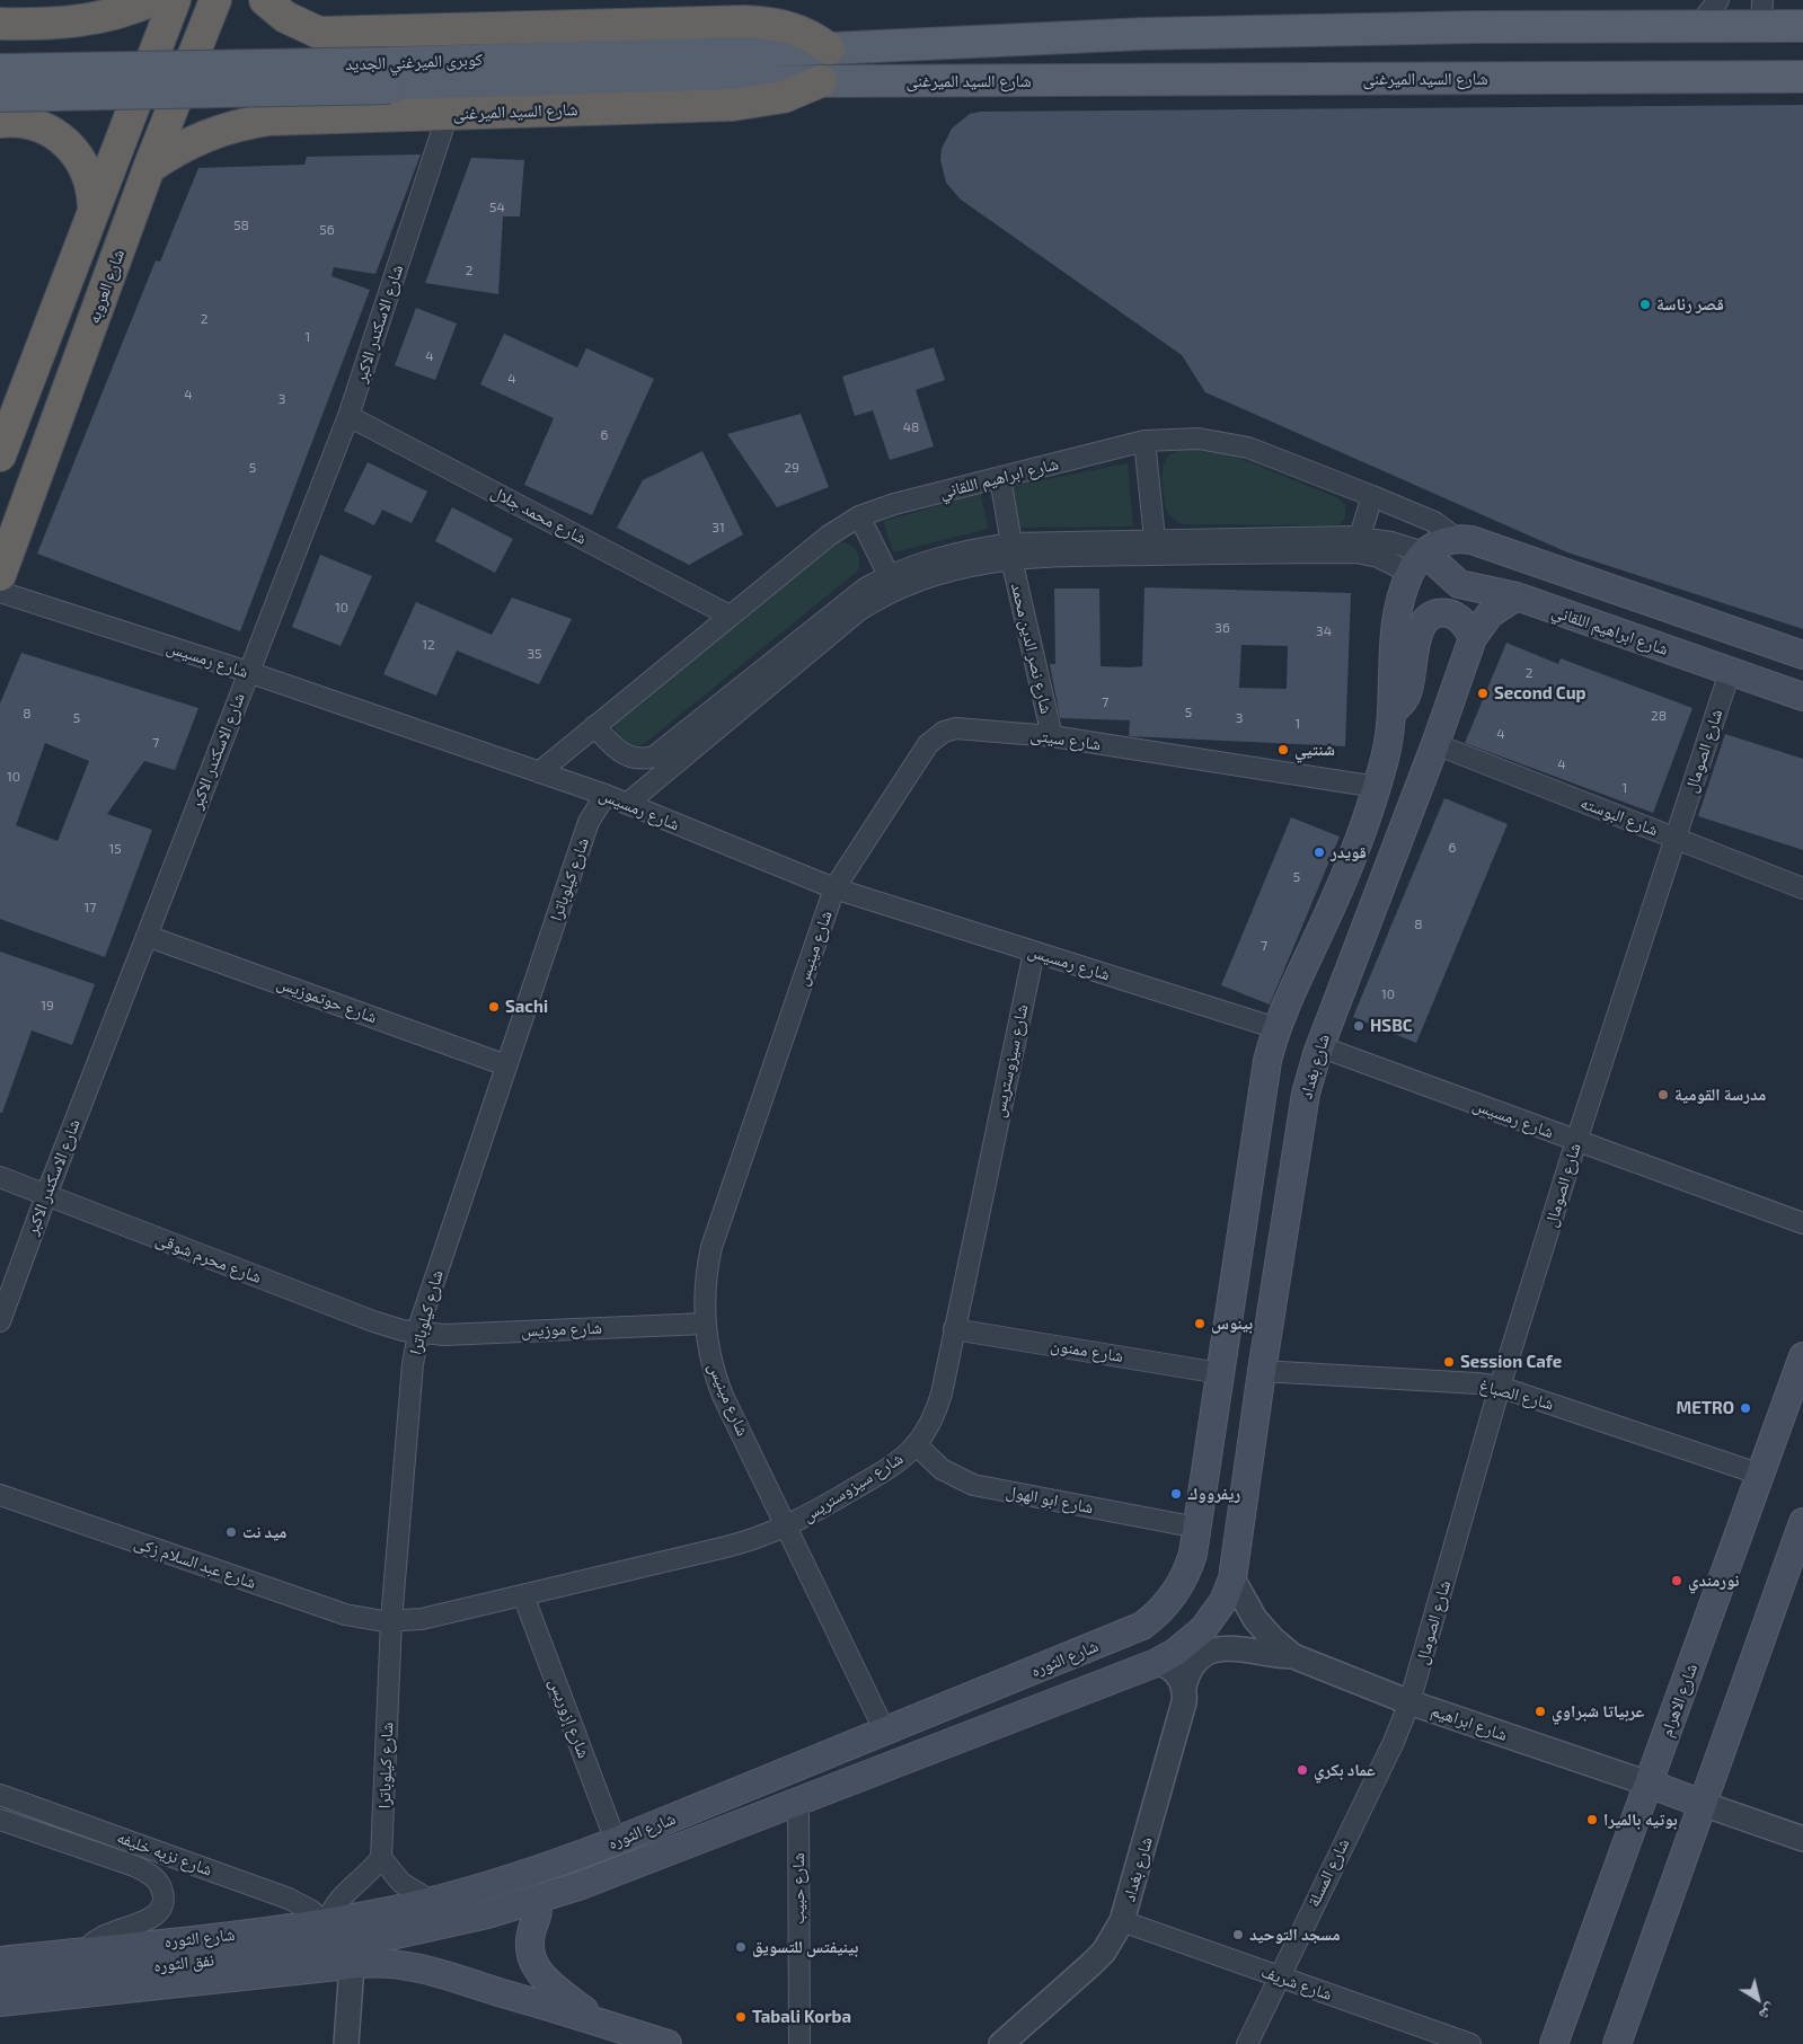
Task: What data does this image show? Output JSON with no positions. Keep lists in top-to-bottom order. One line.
{"streets":{"highway":["شارع السيد الميرغنى","شارع العروبه"],"main road":["كوبرى الميرغني الجديد","شارع ابراهيم اللقاني","شارع بغداد","شارع الثوره","شارع الاهرام","نفق الثوره"],"street":["شارع الاسكندر الاكبر","شارع محمد جلال","شارع نصر الدين محمد","شارع رمسيس","شارع سيتى","شارع الصومال","شارع البوسته","شارع كيلوباترا","شارع مينيس","شارع حوتموزيس","شارع سيزوستريس","شارع محرم شوقى","شارع موزيس","شارع ممنون","شارع الصباغ","شارع ابو الهول","شارع عبد السلام زكى","شارع إزوريس","شارع ابراهيم","شارع نزيه خليفه","شارع المسلة","شارع حبيب","شارع شريف"]},"crossings":[["كوبرى الميرغني الجديد","شارع السيد الميرغنى"],["شارع السيد الميرغنى","شارع العروبه"],["شارع السيد الميرغنى","شارع الاسكندر الاكبر"],["شارع الاسكندر الاكبر","شارع محمد جلال"],["شارع الاسكندر الاكبر","شارع رمسيس"],["شارع الاسكندر الاكبر","شارع حوتموزيس"],["شارع الاسكندر الاكبر","شارع محرم شوقى"],["شارع ابراهيم اللقاني","شارع محمد جلال"],["شارع ابراهيم اللقاني","شارع نصر الدين محمد"],["شارع ابراهيم اللقاني","شارع رمسيس"],["شارع ابراهيم اللقاني","شارع الصومال"],["شارع ابراهيم اللقاني","شارع بغداد"],["شارع نصر الدين محمد","شارع سيتى"],["شارع رمسيس","شارع سيتى"],["شارع رمسيس","شارع الصومال"],["شارع رمسيس","شارع كيلوباترا"],["شارع رمسيس","شارع مينيس"],["شارع رمسيس","شارع سيزوستريس"],["شارع رمسيس","شارع بغداد"],["شارع سيتى","شارع مينيس"],["شارع الصومال","شارع البوسته"],["شارع الصومال","شارع الصباغ"],["شارع الصومال","شارع ابراهيم"],["شارع الصومال","شارع المسلة"],["شارع البوسته","شارع بغداد"],["شارع كيلوباترا","شارع حوتموزيس"],["شارع كيلوباترا","شارع سيزوستريس"],["شارع كيلوباترا","شارع محرم شوقى"],["شارع كيلوباترا","شارع موزيس"],["شارع كيلوباترا","شارع عبد السلام زكى"],["شارع مينيس","شارع سيزوستريس"],["شارع مينيس","شارع موزيس"],["شارع مينيس","شارع الثوره"],["شارع سيزوستريس","شارع ممنون"],["شارع سيزوستريس","شارع ابو الهول"],["شارع سيزوستريس","شارع عبد السلام زكى"],["شارع سيزوستريس","شارع إزوريس"],["شارع بغداد","شارع الصباغ"],["شارع بغداد","شارع الثوره"],["شارع بغداد","شارع ابراهيم"],["شارع بغداد","شارع شريف"],["شارع محرم شوقى","شارع موزيس"],["شارع الصباغ","شارع الاهرام"],["شارع ابو الهول","شارع الثوره"],["شارع الثوره","شارع إزوريس"],["شارع الثوره","شارع ابراهيم"],["شارع الثوره","شارع نزيه خليفه"],["شارع الثوره","شارع حبيب"],["شارع الثوره","نفق الثوره"],["شارع الاهرام","شارع ابراهيم"],["شارع ابراهيم","شارع المسلة"],["شارع المسلة","شارع شريف"]],"places":["قصر رئاسة","Second Cup","شنتيي","قويدر","Sachi","HSBC","مدرسة القومية","بينوس","Session Cafe","METRO","ريفرووك","ميد نت","نورمندي","عربياتا شبراوي","عماد بكري","بوتيه بالميرا","مسجد التوحيد","بينيفتس للتسويق","Tabali Korba"],"house_numbers":["54","58","56","2","2","1","4","4","4","3","48","6","5","29","31","10","36","34","12","35","2","7","5","8","28","5","3","1","4","7","4","10","1","6","15","5","17","8","7","10","19"],"north":"bottom right"}
